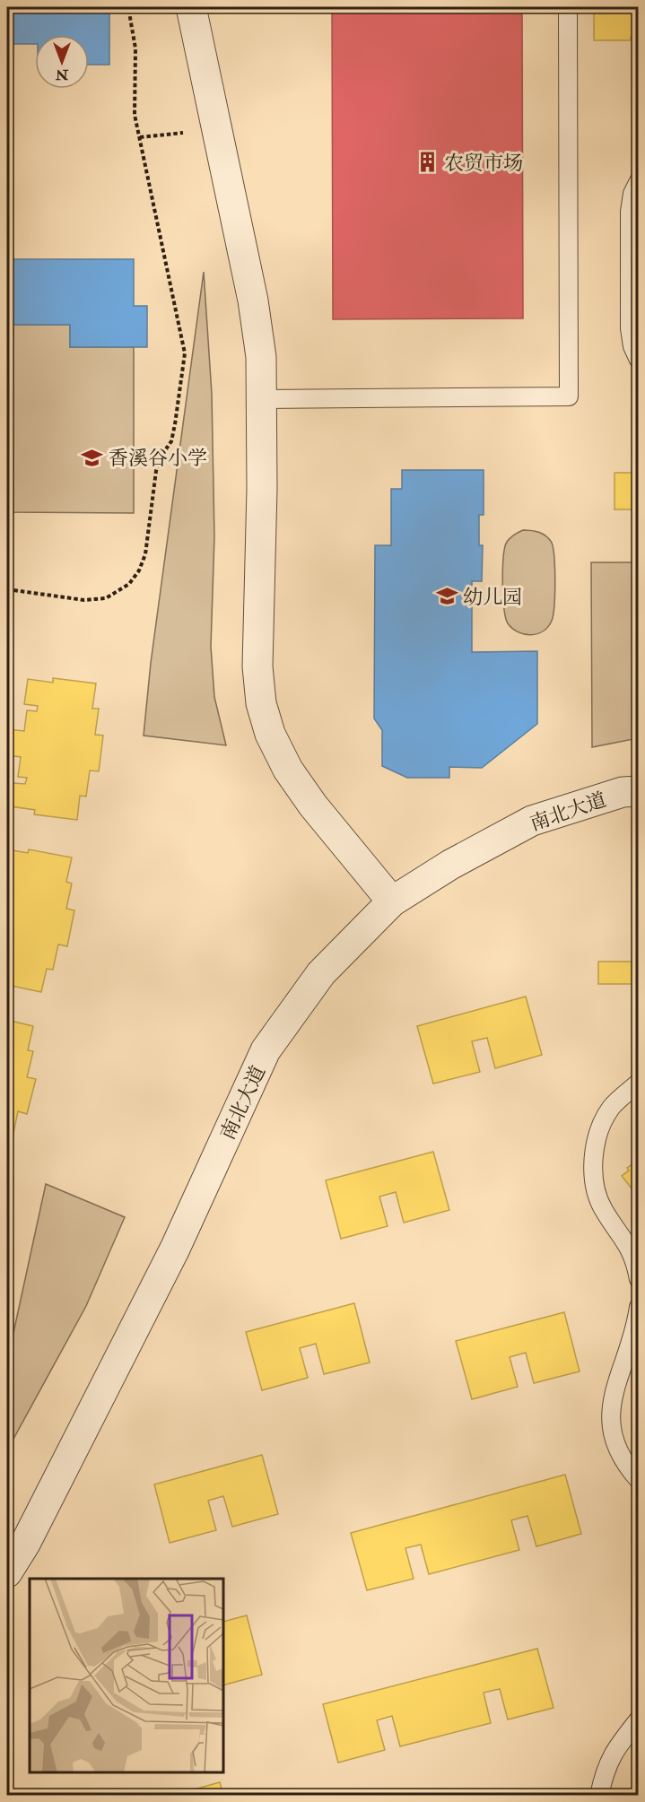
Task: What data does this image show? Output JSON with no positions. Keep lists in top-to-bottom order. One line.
{"streets":{"street":["南北大道"]},"places":{"building":["农贸市场"],"school or university":["香溪谷小学","幼儿园"]},"north":"bottom"}
